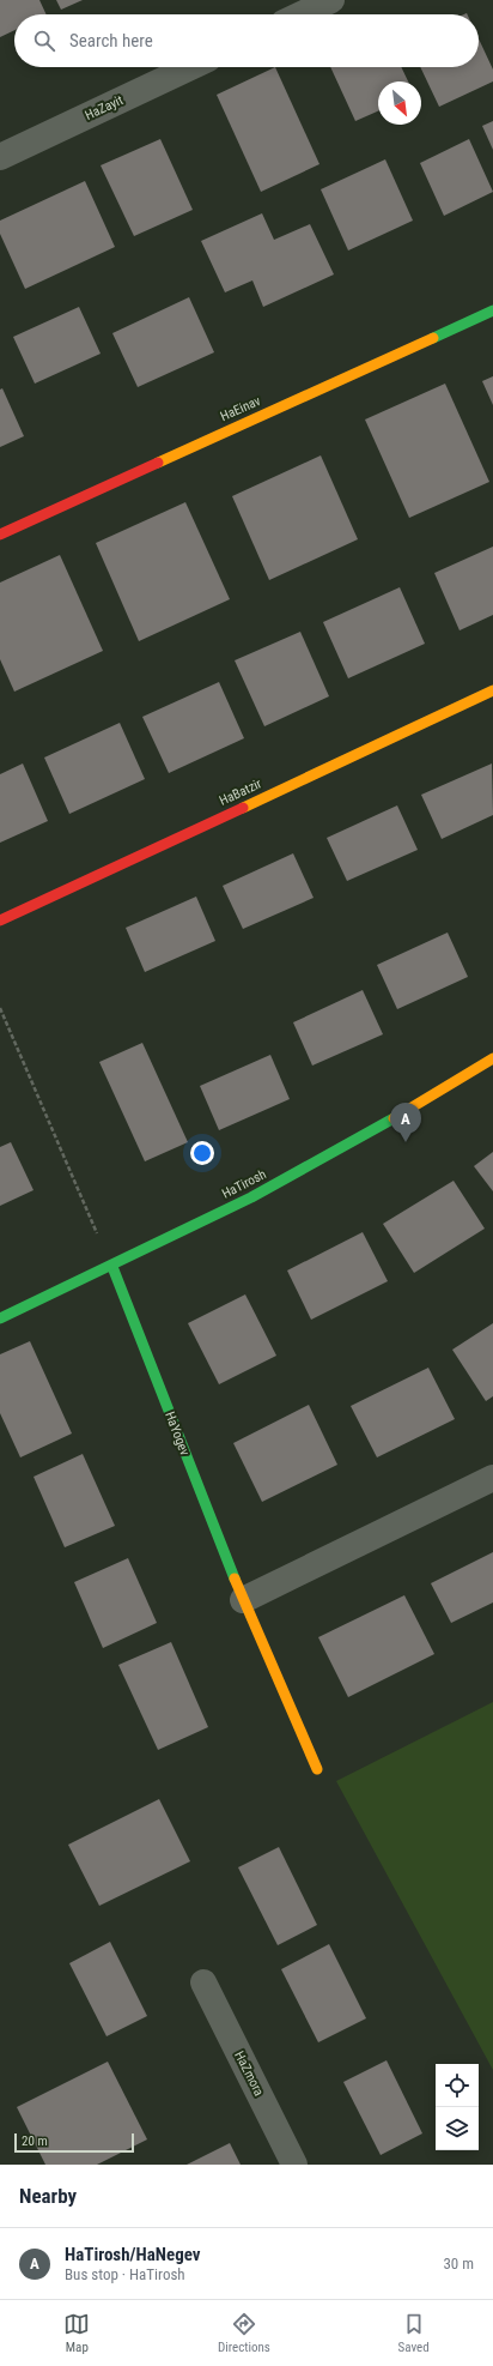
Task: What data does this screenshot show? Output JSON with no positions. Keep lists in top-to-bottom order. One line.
{"streets":{"street":["HaZayit","HaEinav","HaBatzir","HaTirosh","HaYogev","HaZmora"]},"crossings":[["HaTirosh","HaYogev"]],"scale_bar":"20 m","north":"bottom right","page":{"search":"Search here","pins":"A","scale":"20 m","heading":"Nearby","list":[{"mark":"A","name":"HaTirosh/HaNegev","note":"Bus stop · HaTirosh","value":"30 m"}],"nav":["Map","Directions","Saved"]}}
